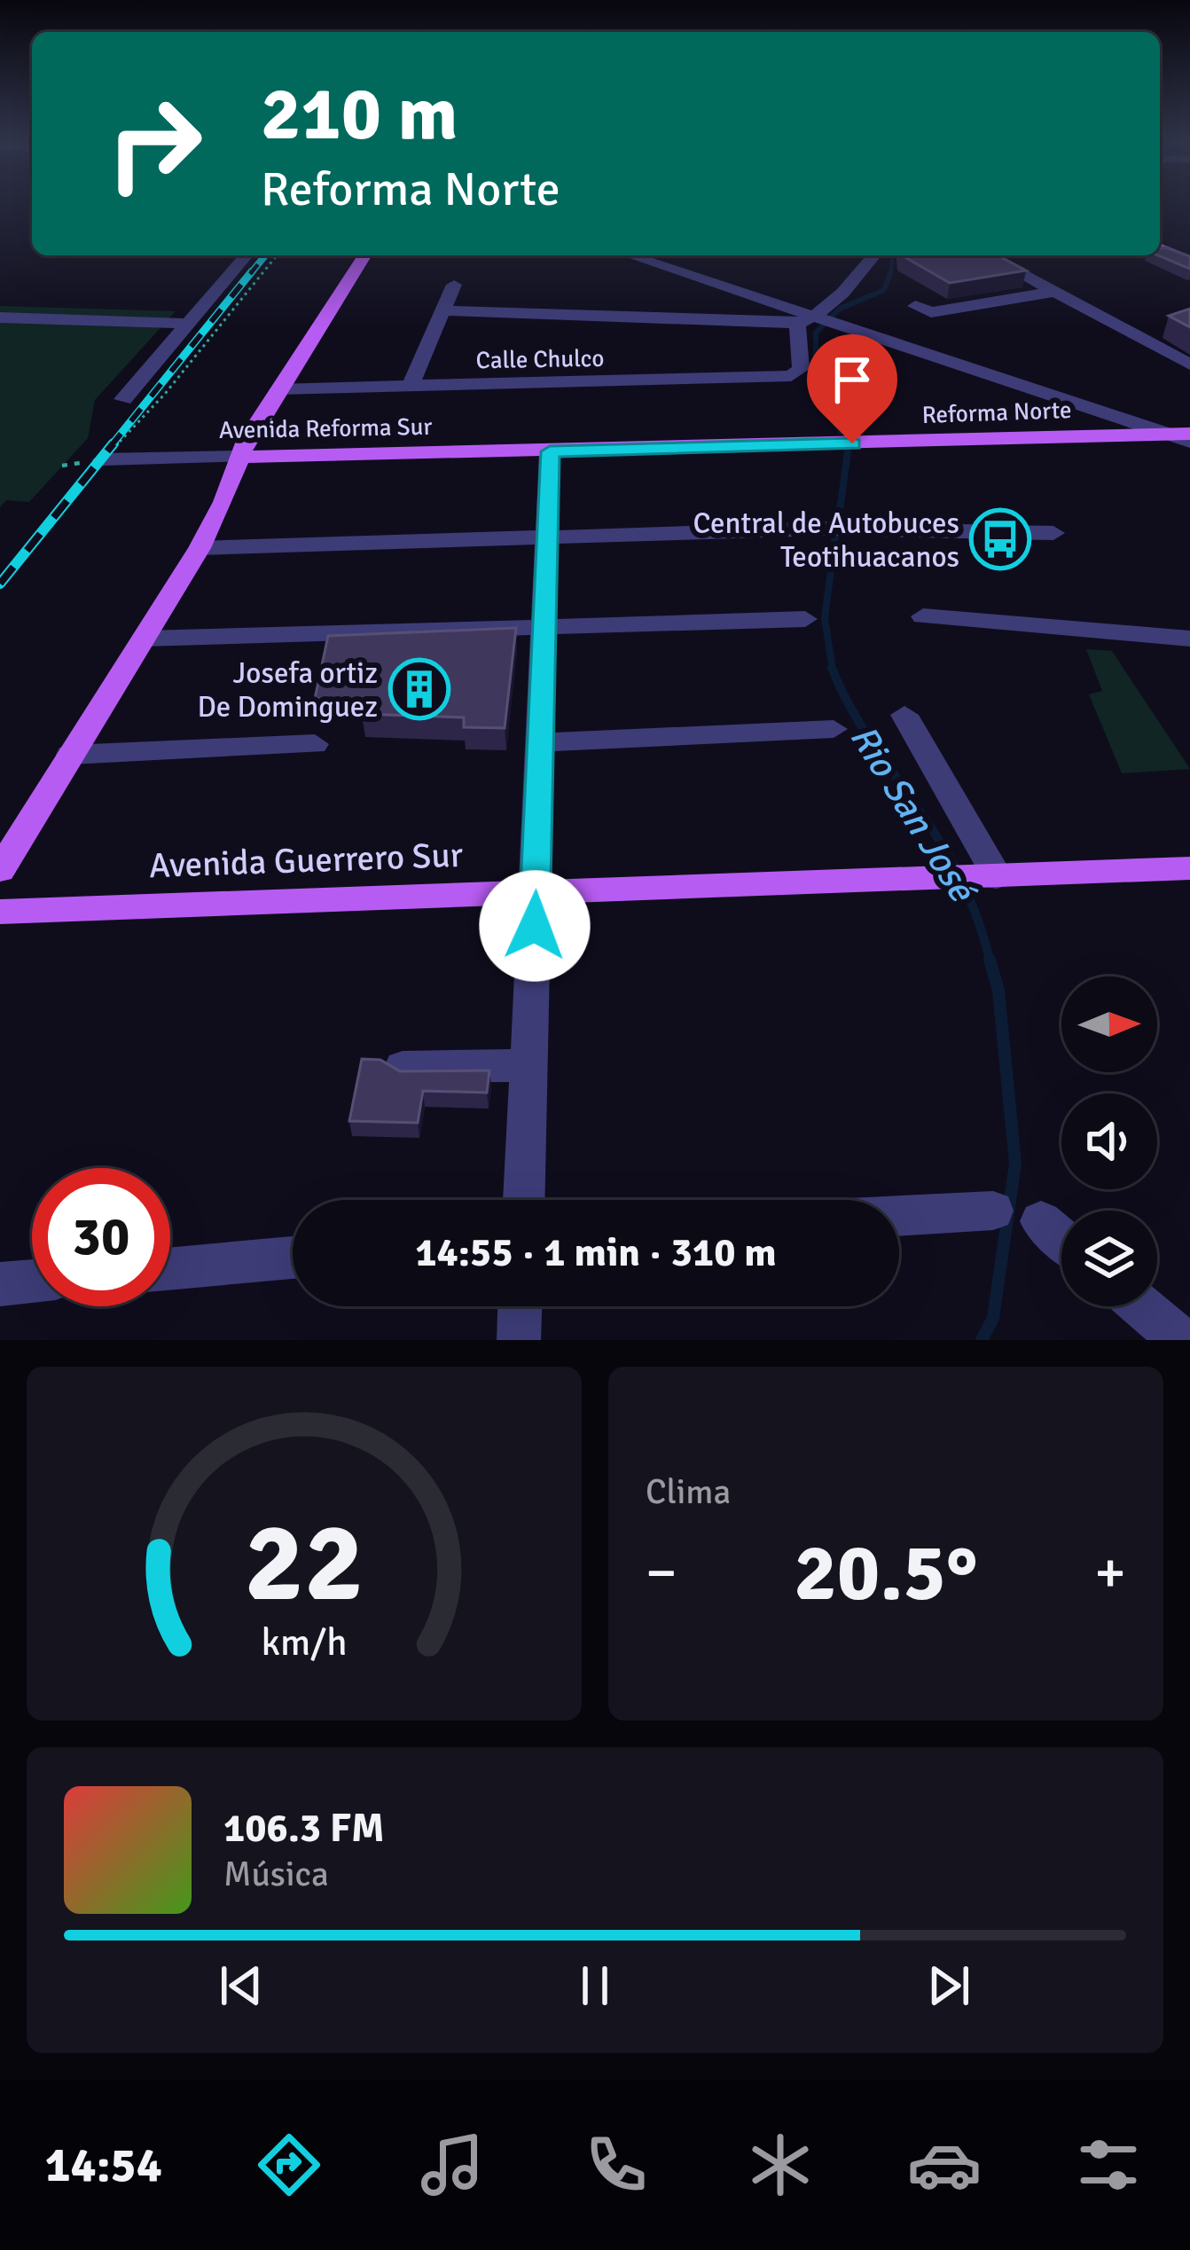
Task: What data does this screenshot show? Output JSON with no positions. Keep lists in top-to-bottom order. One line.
{"streets":{"main road":["Reforma Norte","Avenida Reforma Sur","Avenida Guerrero Sur"],"street":["Calle Chulco"]},"crossings":[["Reforma Norte","Avenida Reforma Sur"]],"water":["Rio San José"],"places":{"bus stop":["Central de Autobuces Teotihuacanos"],"building":["Josefa ortiz De Dominguez"]},"north":"right","page":{"turn":["210 m","Reforma Norte"],"limit":"30","trip":"14:55 · 1 min · 310 m","tile":"Clima","heat":["−","20.5°","+"],"song":["106.3 FM","Música"],"tabs":"14:54","gauge":["22","km/h"]}}
